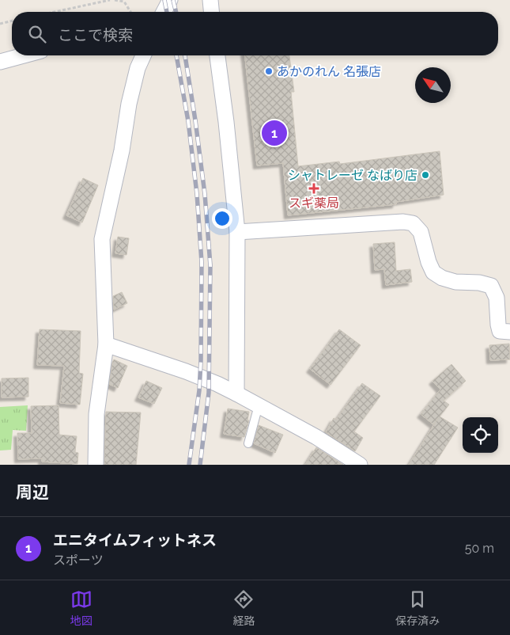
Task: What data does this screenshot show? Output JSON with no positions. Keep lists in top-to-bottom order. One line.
{"places":{"other":["あかのれん 名張店","シャトレーゼ なばり店"],"health":["スギ薬局"]},"north":"top left","page":{"search":"ここで検索","pins":"1","heading":"周辺","list":[{"mark":"1","name":"エニタイムフィットネス","note":"スポーツ","value":"50 m"}],"nav":["地図","経路","保存済み"]}}
